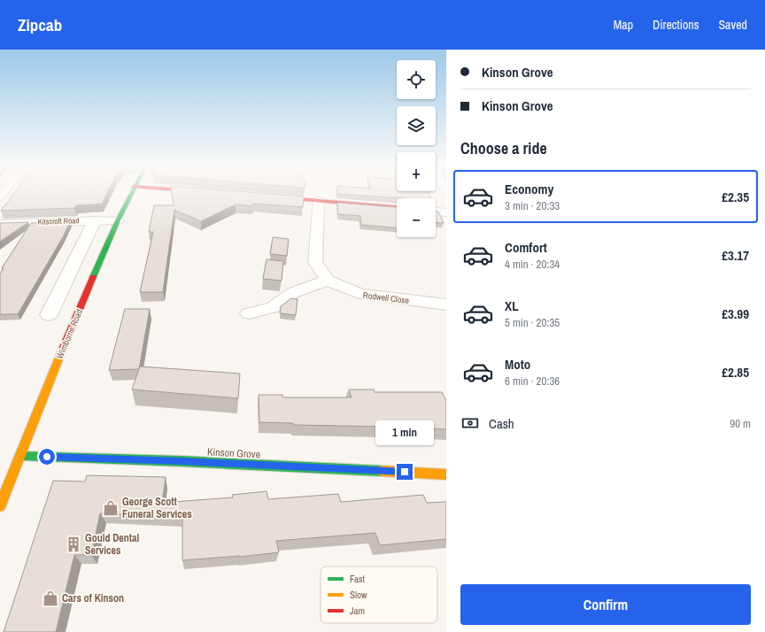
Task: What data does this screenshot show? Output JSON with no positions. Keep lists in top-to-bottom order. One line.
{"streets":{"main road":["Wimborne Road","Kinson Grove"],"street":["Kitscroft Road","Rodwell Close"]},"crossings":[["Kitscroft Road","Wimborne Road"],["Wimborne Road","Kinson Grove"]],"places":{"shop":["George Scott Funeral Services","Cars of Kinson"],"building":["Gould Dental Services"]},"legend":["Fast","Slow","Jam"],"page":{"header":"Zipcab","nav":["Map","Directions","Saved"],"banner":["Kinson Grove","Kinson Grove"],"map_buttons":["+","−"],"heading":"Choose a ride","list":[{"name":"Economy","note":"3 min · 20:33","value":"£2.35"},{"name":"Comfort","note":"4 min · 20:34","value":"£3.17"},{"name":"XL","note":"5 min · 20:35","value":"£3.99"},{"name":"Moto","note":"6 min · 20:36","value":"£2.85"}],"pay":["Cash","90 m"],"bubble":"1 min","buttons":"Confirm"}}
